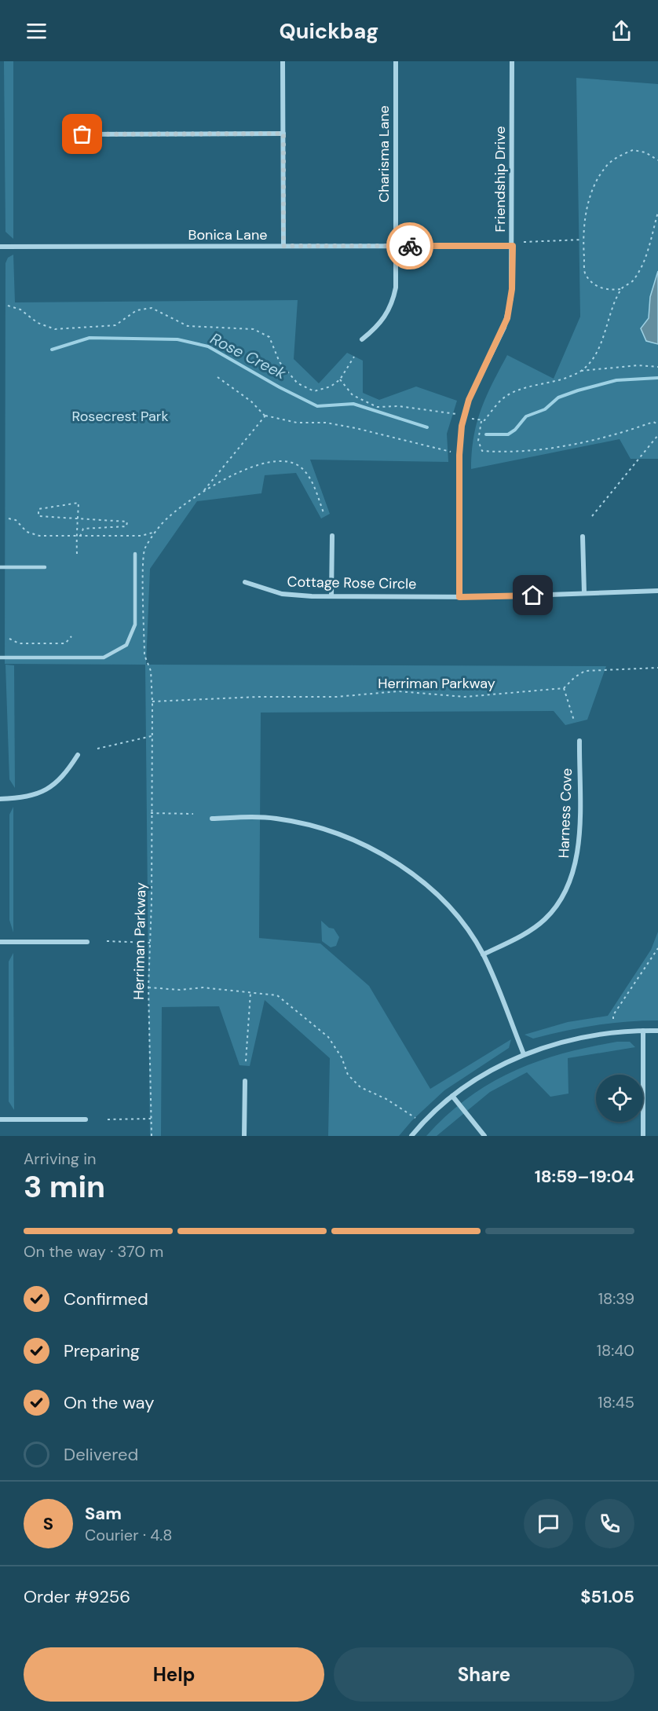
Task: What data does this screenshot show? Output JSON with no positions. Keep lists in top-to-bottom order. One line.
{"streets":{"street":["Charisma Lane","Friendship Drive","Bonica Lane","Cottage Rose Circle","Harness Cove"],"path":["Herriman Parkway"]},"crossings":[["Charisma Lane","Bonica Lane"],["Friendship Drive","Bonica Lane"],["Friendship Drive","Cottage Rose Circle"]],"water":["Rose Creek"],"parks":["Rosecrest Park"],"page":{"header":"Quickbag","heading":["3 min","Arriving in","18:59–19:04"],"panel":["Sam","Courier · 4.8","Order #9256","$51.05"],"bar":"On the way · 370 m","list":[["Confirmed","18:39"],["Preparing","18:40"],["On the way","18:45"],"Delivered"],"round":"S","buttons":["Help","Share"]}}
